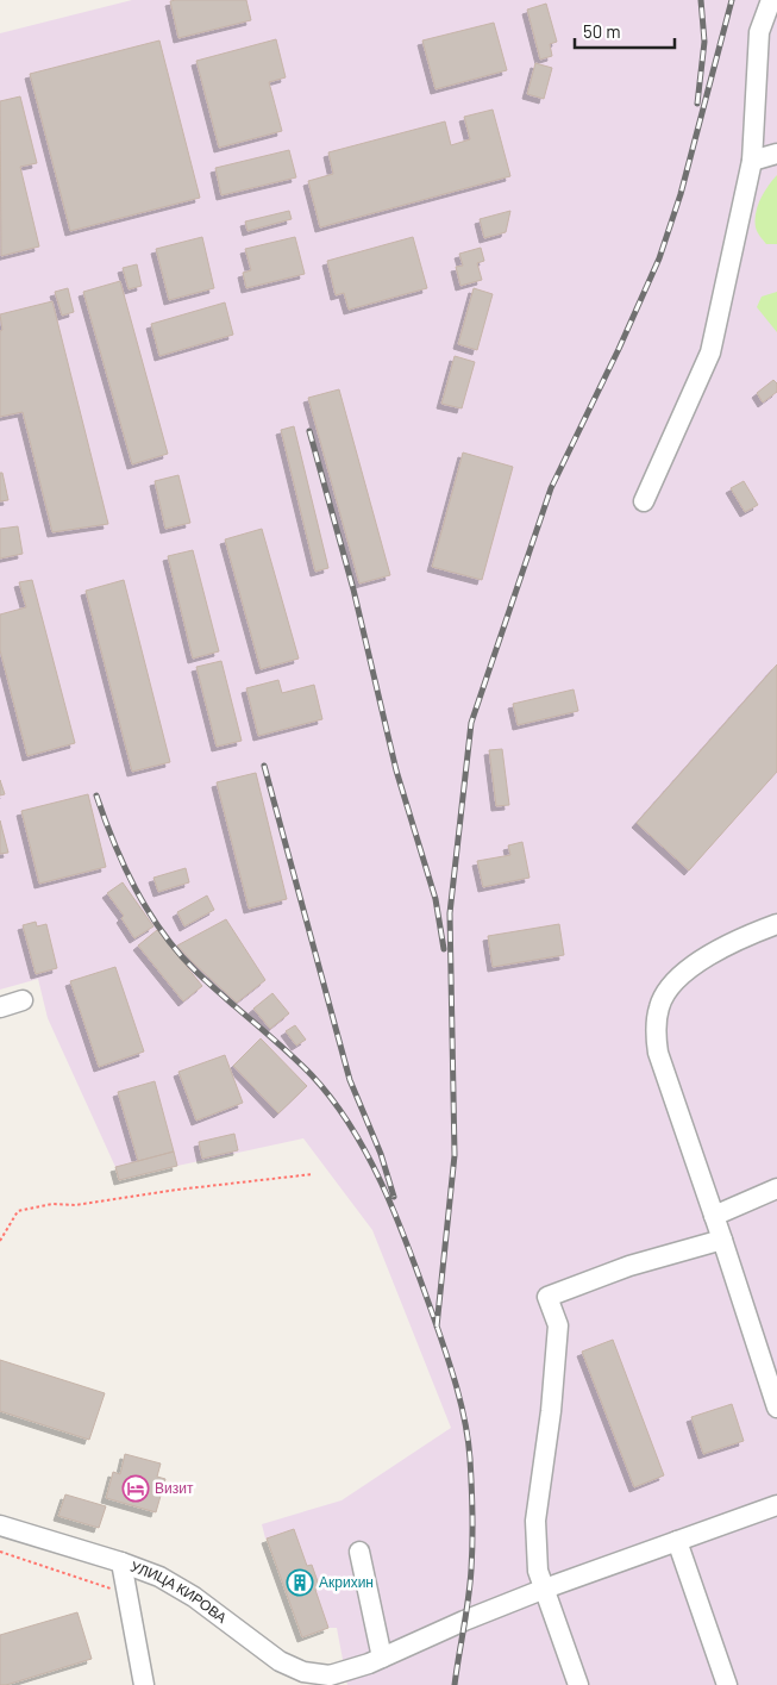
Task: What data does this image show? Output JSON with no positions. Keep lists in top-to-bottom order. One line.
{"streets":{"street":["УЛИЦА КИРОВА"]},"places":{"hotel":["Визит"],"building":["Акрихин"]},"scale_bar":"50 m"}
